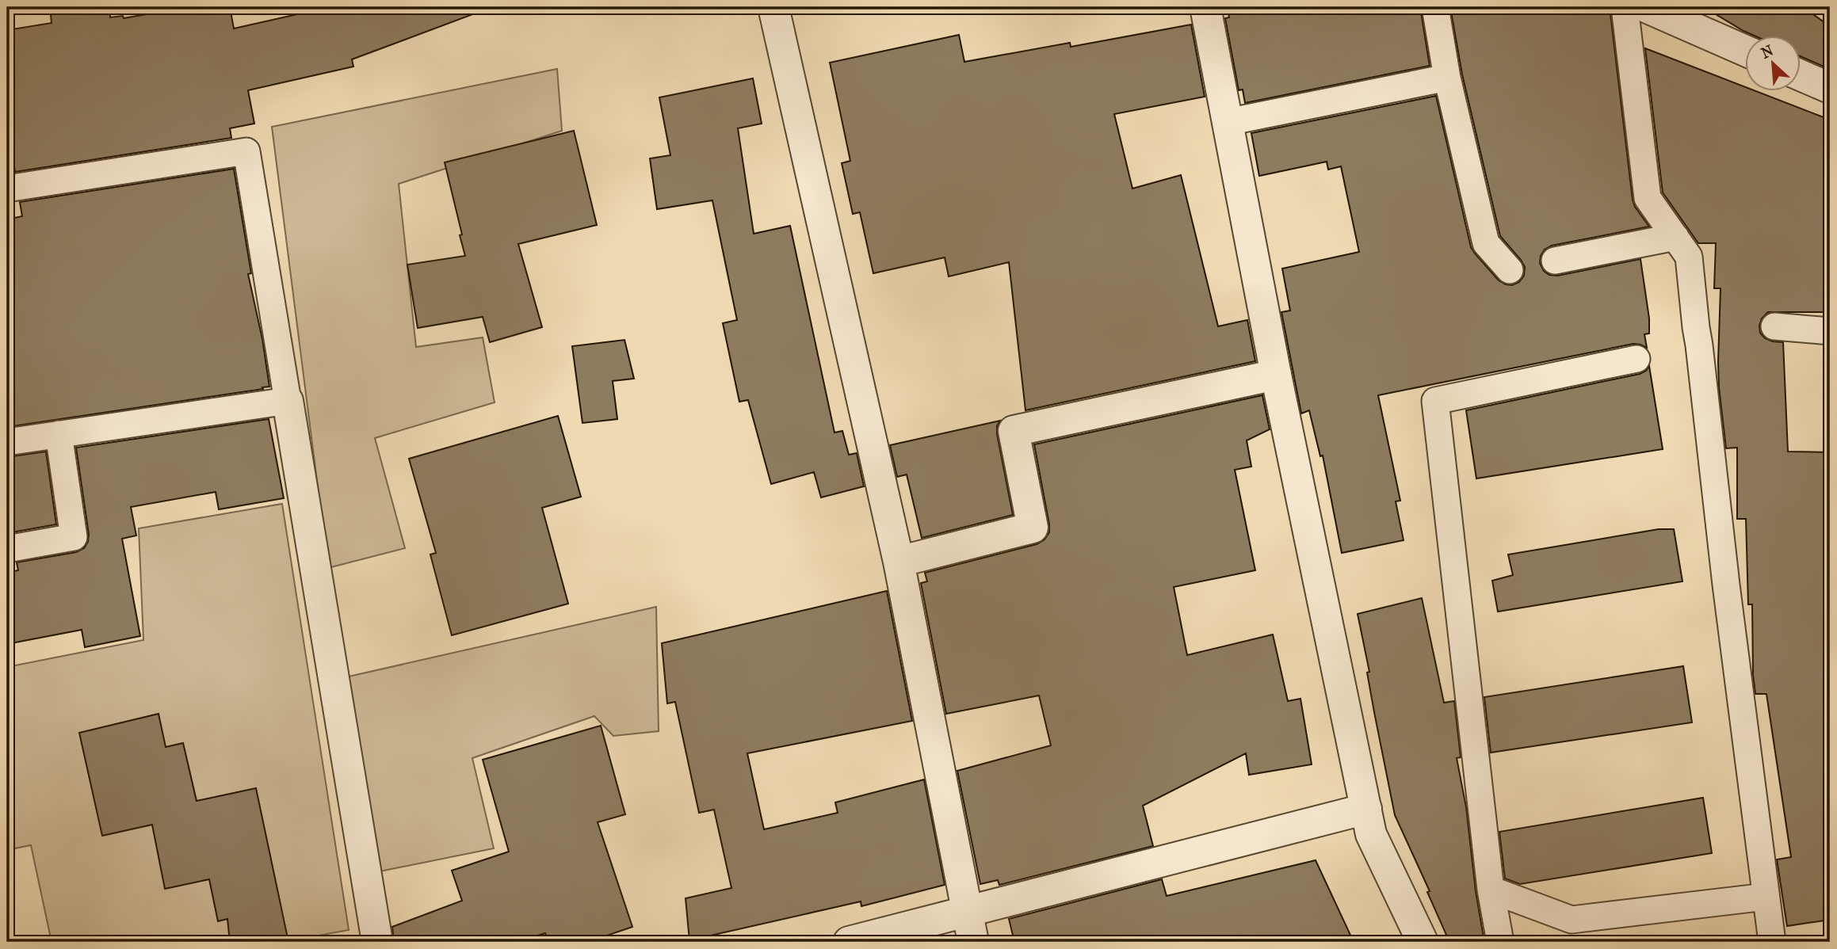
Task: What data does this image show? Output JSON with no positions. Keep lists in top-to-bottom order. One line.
{"north":"top left"}
